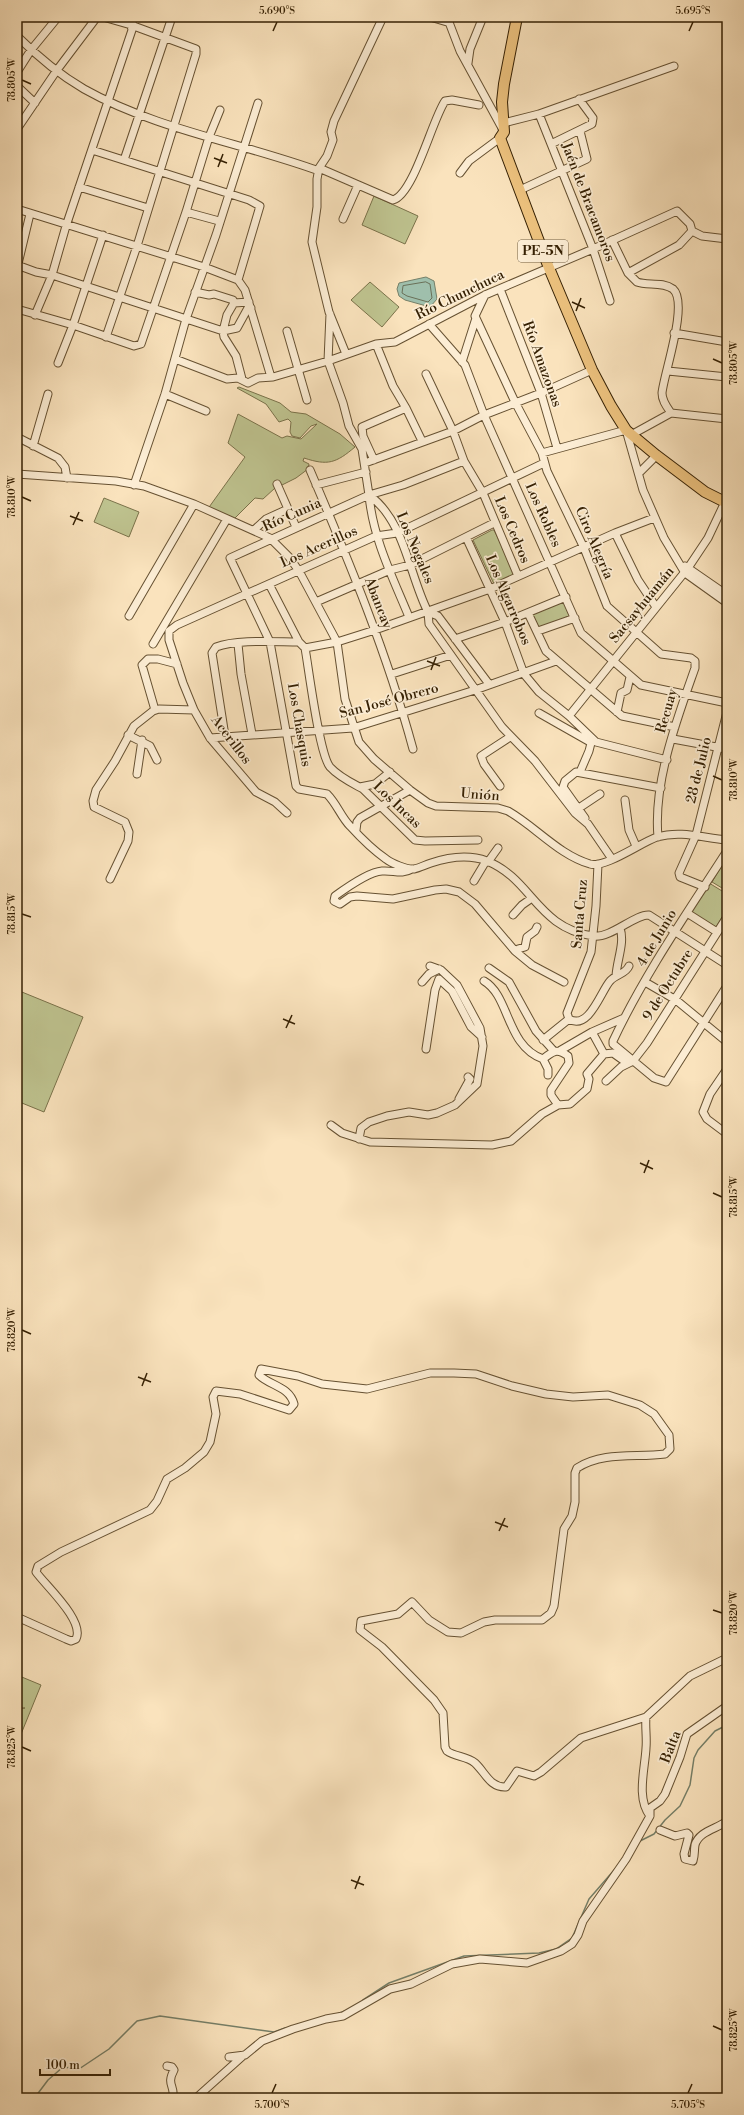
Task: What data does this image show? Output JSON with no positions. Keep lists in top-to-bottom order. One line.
{"streets":{"highway":["PE-5N"],"street":["Jaén de Bracamoros","Río Chunchuca","Río Amazonas","Río Cunia","Los Robles","Los Cedros","Ciro Alegría","Los Acerillos","Los Nogales","Los Algarrobos","Abancay","Sacsayhuamán","San José Obrero","Recuay","Los Chasquis","Acerillos","28 de Julio","Unión","Los Incas","Santa Cruz","4 de Junio","9 de Octubre","Balta"]},"crossings":[["Jaén de Bracamoros","Río Chunchuca"],["PE-5N","Río Chunchuca"],["PE-5N","Sacsayhuamán"],["Río Chunchuca","Río Amazonas"],["Río Chunchuca","Los Robles"],["Río Cunia","Los Cedros"],["Río Cunia","Los Acerillos"],["Río Cunia","Los Nogales"],["Río Cunia","Abancay"],["Río Cunia","Los Chasquis"],["Río Cunia","Unión"],["Los Robles","Los Acerillos"],["Los Robles","Sacsayhuamán"],["Los Robles","Recuay"],["Los Cedros","Los Acerillos"],["Ciro Alegría","Los Acerillos"],["Ciro Alegría","Sacsayhuamán"],["Ciro Alegría","Recuay"],["Los Acerillos","Los Nogales"],["Los Acerillos","Abancay"],["Los Acerillos","Los Chasquis"],["Los Acerillos","Acerillos"],["Los Acerillos","Unión"],["Los Nogales","San José Obrero"],["Los Algarrobos","Sacsayhuamán"],["Los Algarrobos","San José Obrero"],["Abancay","San José Obrero"],["Sacsayhuamán","Recuay"],["San José Obrero","Los Chasquis"],["San José Obrero","Acerillos"],["San José Obrero","Unión"],["San José Obrero","Los Incas"],["28 de Julio","4 de Junio"],["Unión","Santa Cruz"],["4 de Junio","9 de Octubre"]],"scale_bar":"100 m","coordinates":["5.690°S","5.695°S","78.805°W","78.810°W","78.815°W","78.820°W","78.825°W","5.700°S","5.705°S"]}
